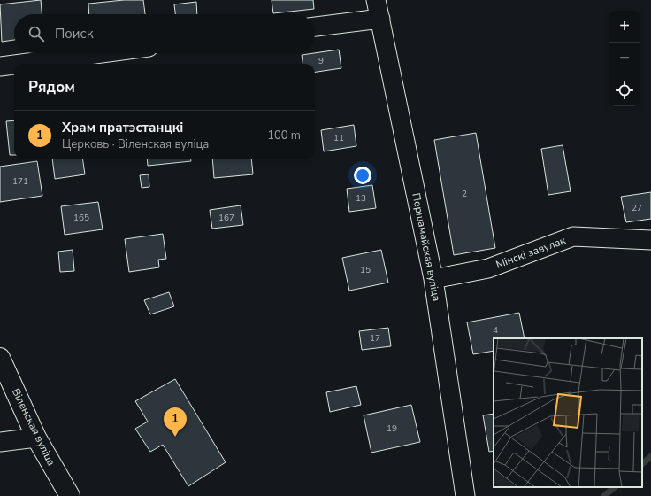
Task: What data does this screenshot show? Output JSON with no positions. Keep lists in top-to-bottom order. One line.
{"streets":{"main road":["Віленская вуліца"],"street":["Першамайская вуліца","Мінскі завулак"]},"crossings":[["Першамайская вуліца","Мінскі завулак"]],"house_numbers":["9","11","171","2","13","27","165","167","15","4","17","19"],"page":{"map_buttons":["+","−"],"search":"Поиск","heading":"Рядом","list":[{"mark":"1","name":"Храм пратэстанцкі","note":"Церковь · Віленская вуліца","value":"100 m"}],"pins":"1"}}
